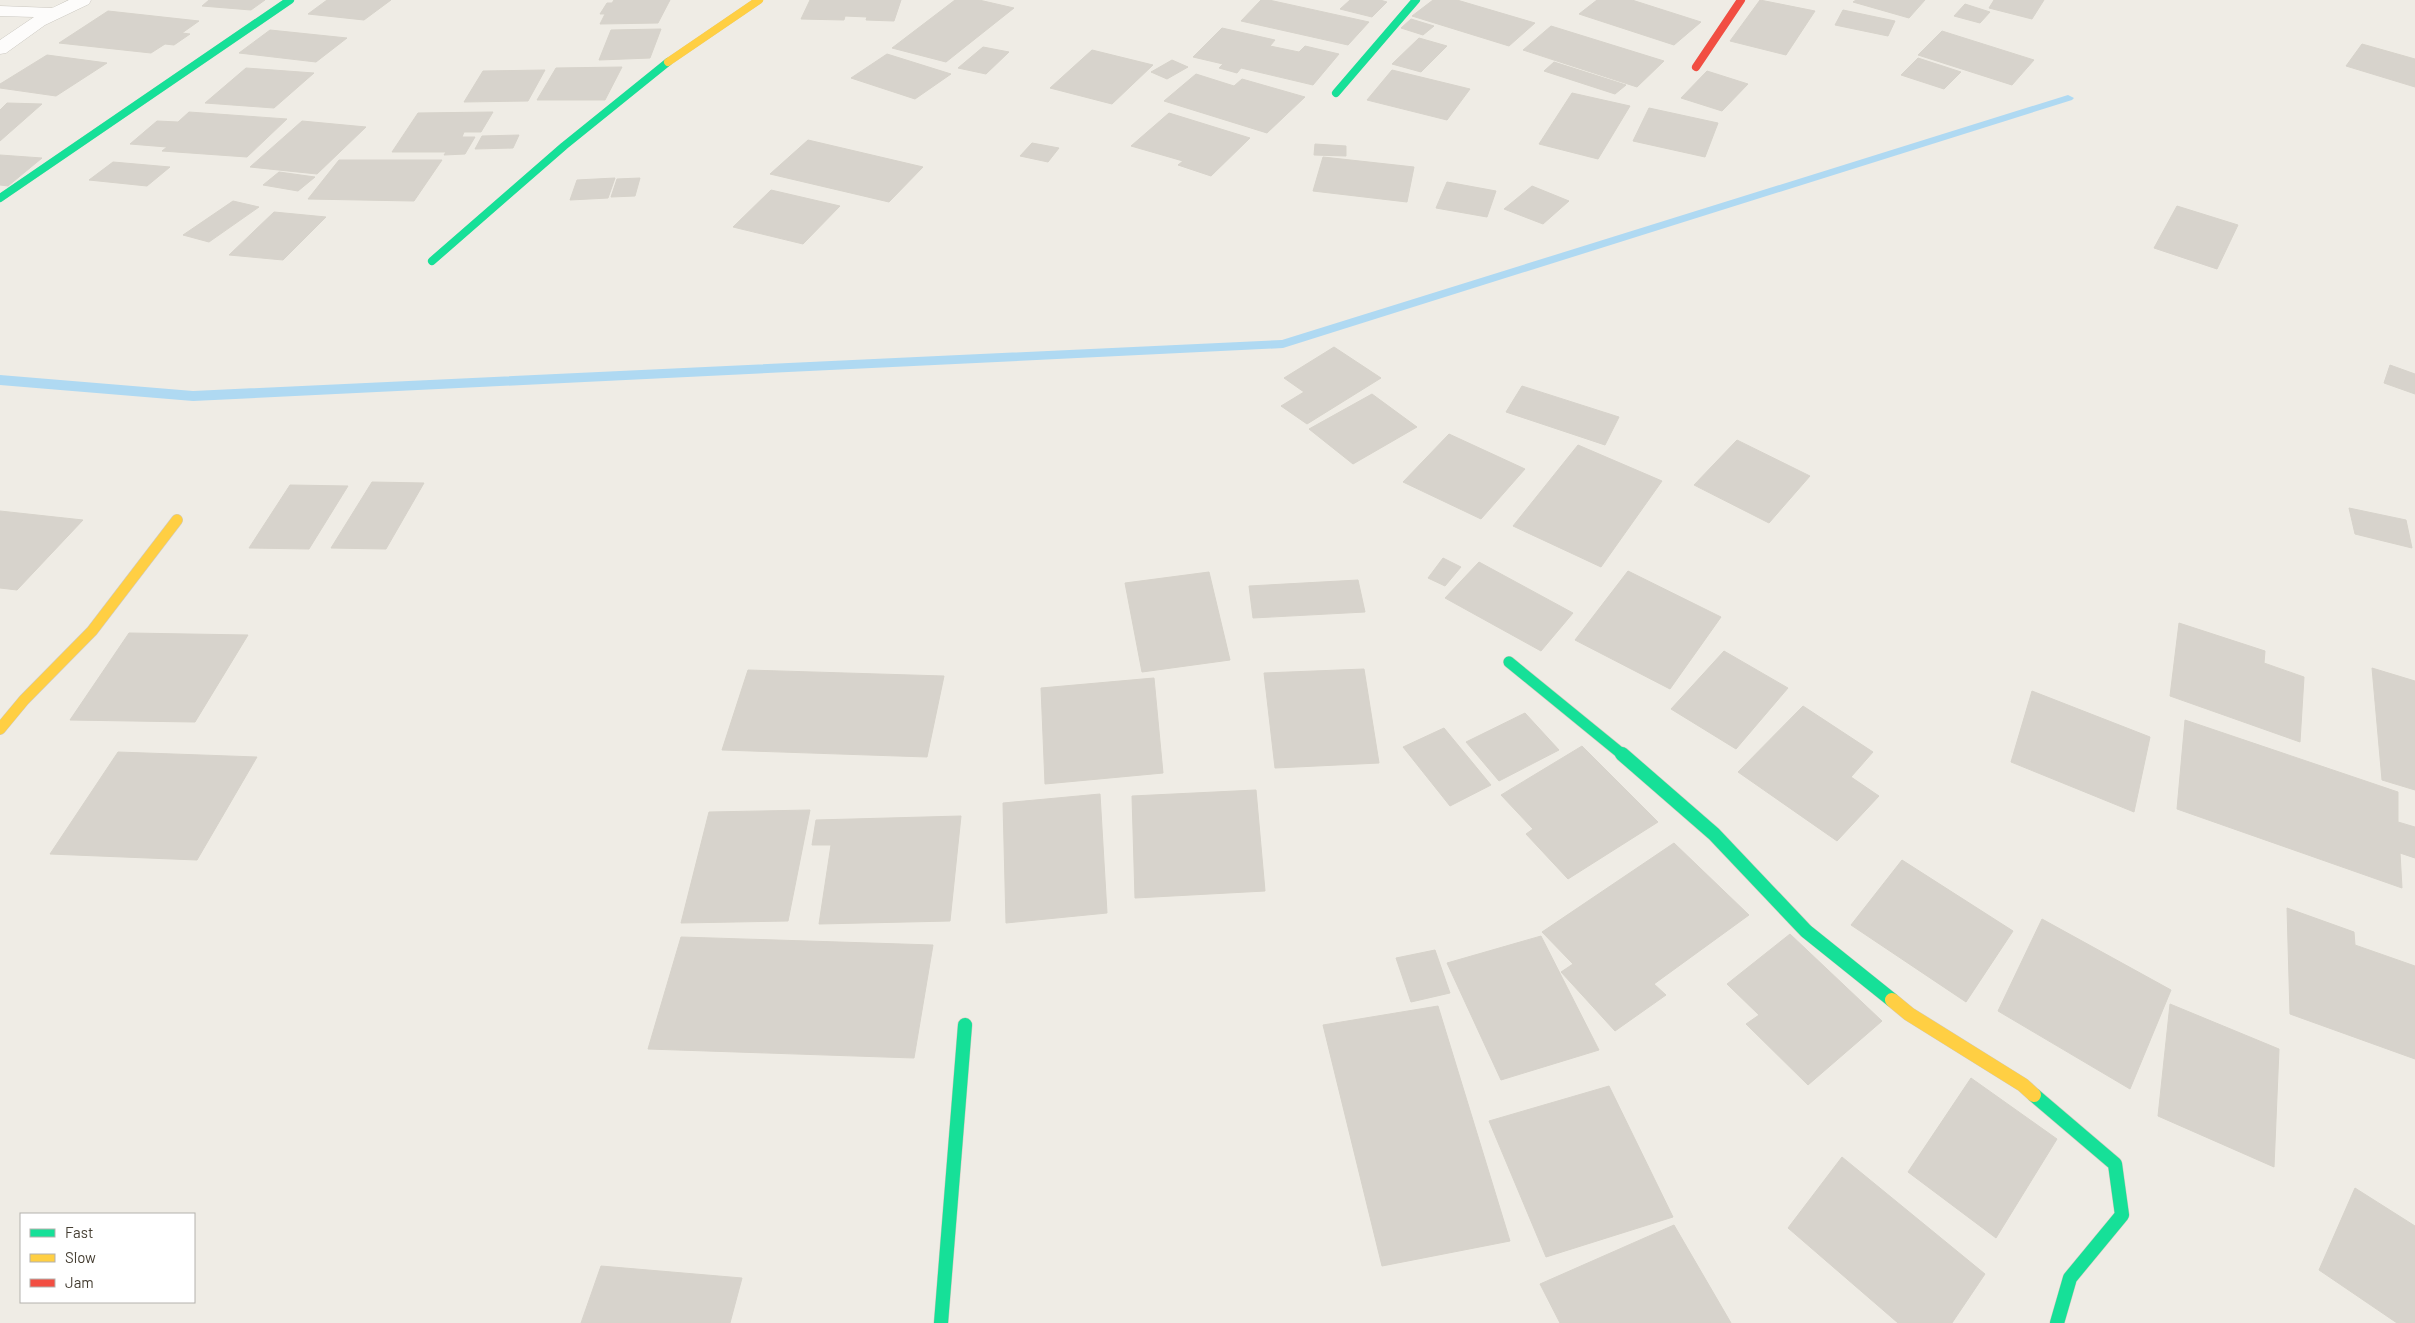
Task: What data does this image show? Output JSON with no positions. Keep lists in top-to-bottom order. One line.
{"legend":["Fast","Slow","Jam"]}
